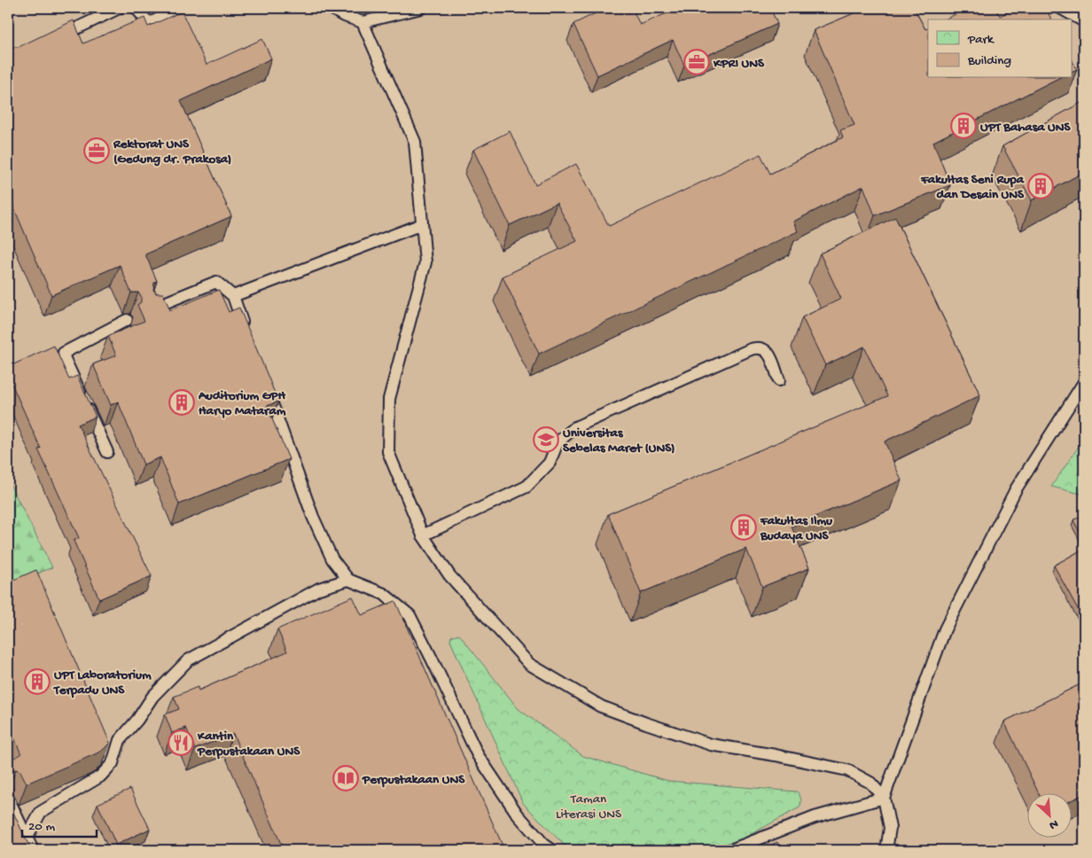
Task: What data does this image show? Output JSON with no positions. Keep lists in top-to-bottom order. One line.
{"parks":["Taman Literasi UNS"],"places":{"office":["KPRI UNS","Rektorat UNS (Gedung dr. Prakosa)"],"building":["UPT Bahasa UNS","Fakultas Seni Rupa dan Desain UNS","Auditorium GPH Haryo Mataram","Fakultas Ilmu Budaya UNS","UPT Laboratorium Terpadu UNS"],"school or university":["Universitas Sebelas Maret (UNS)"],"restaurant":["Kantin Perpustakaan UNS"],"library":["Perpustakaan UNS"]},"legend":["Park","Building"],"scale_bar":"20 m","north":"bottom right"}
